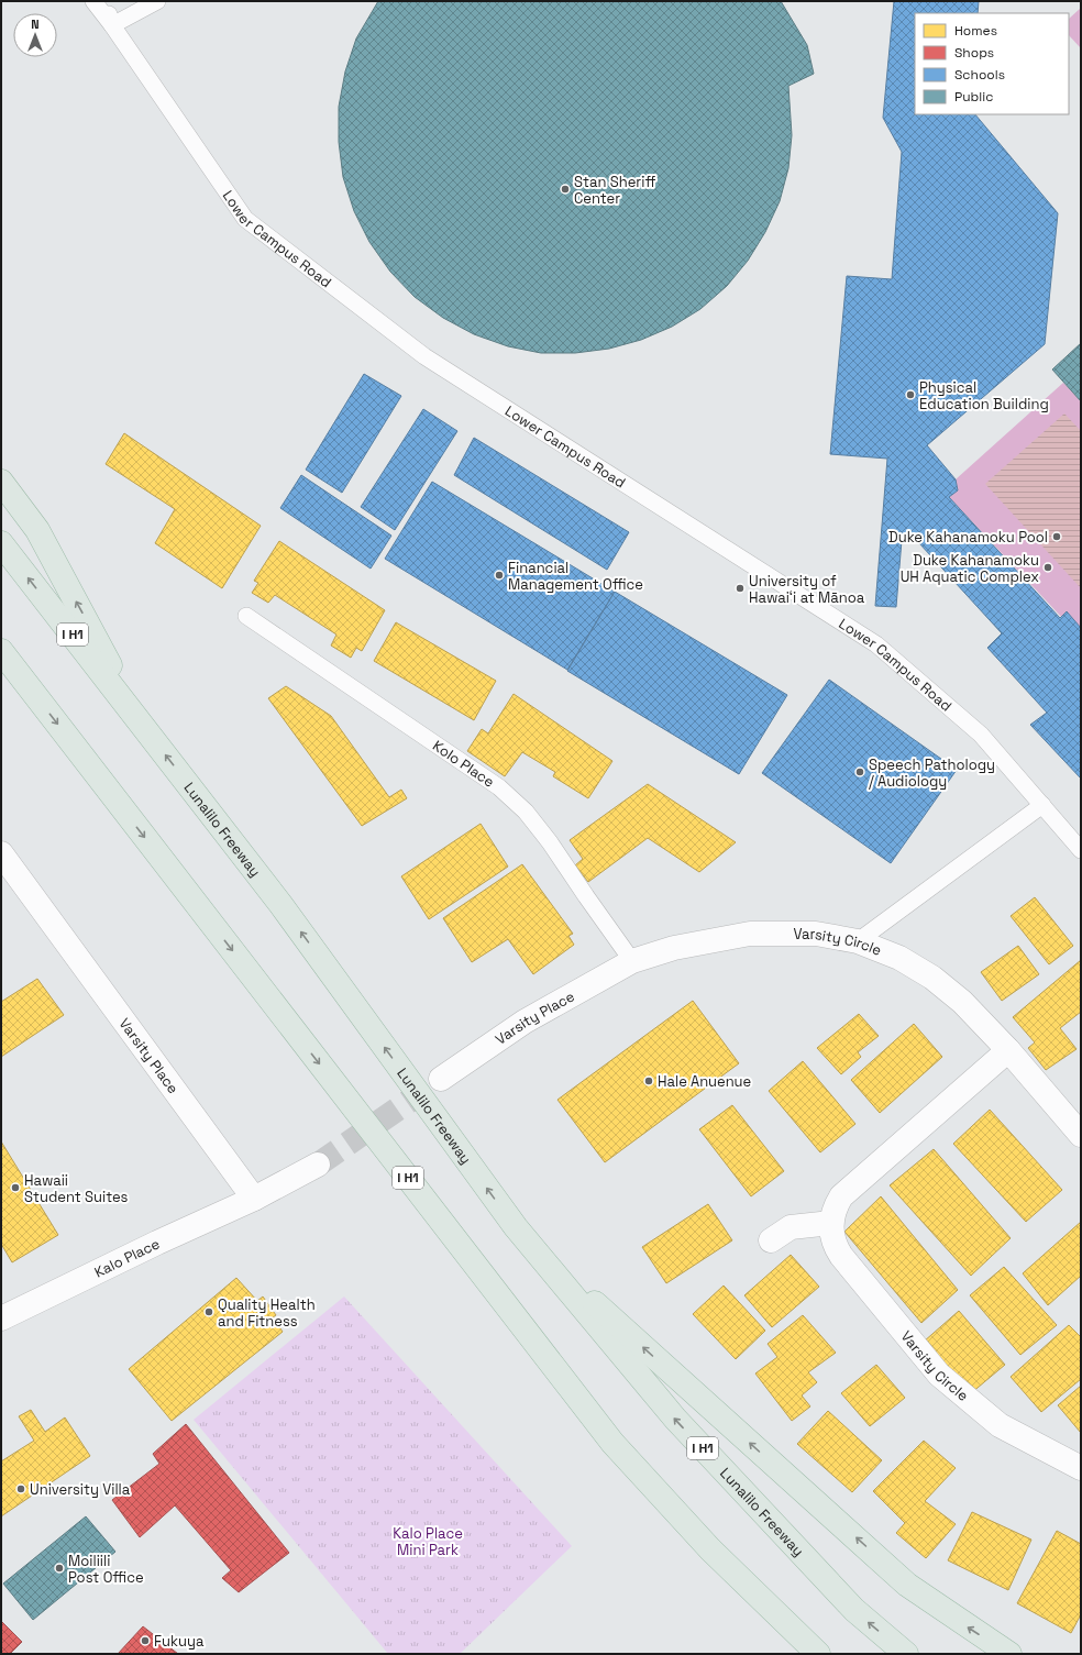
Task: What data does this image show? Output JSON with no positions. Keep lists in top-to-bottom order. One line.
{"streets":{"highway":["I H1","Lunalilo Freeway"],"street":["Varsity Circle","Varsity Place","Kalo Place"],"lane":["Lower Campus Road","Kolo Place"]},"crossings":[["Kolo Place","Varsity Circle"],["Kolo Place","Varsity Place"],["Varsity Circle","Varsity Place"],["Varsity Place","Kalo Place"]],"parks":["Kalo Place Mini Park"],"places":["Stan Sheriff Center","Physical Education Building","Duke Kahanamoku Pool","Duke Kahanamoku UH Aquatic Complex","Financial Management Office","University of Hawaiʻi at Mānoa","Speech Pathology / Audiology","Hale Anuenue","Hawaii Student Suites","Quality Health and Fitness","University Villa","Moiliili Post Office","Fukuya"],"legend":["Homes","Shops","Schools","Public"],"north":"top"}
